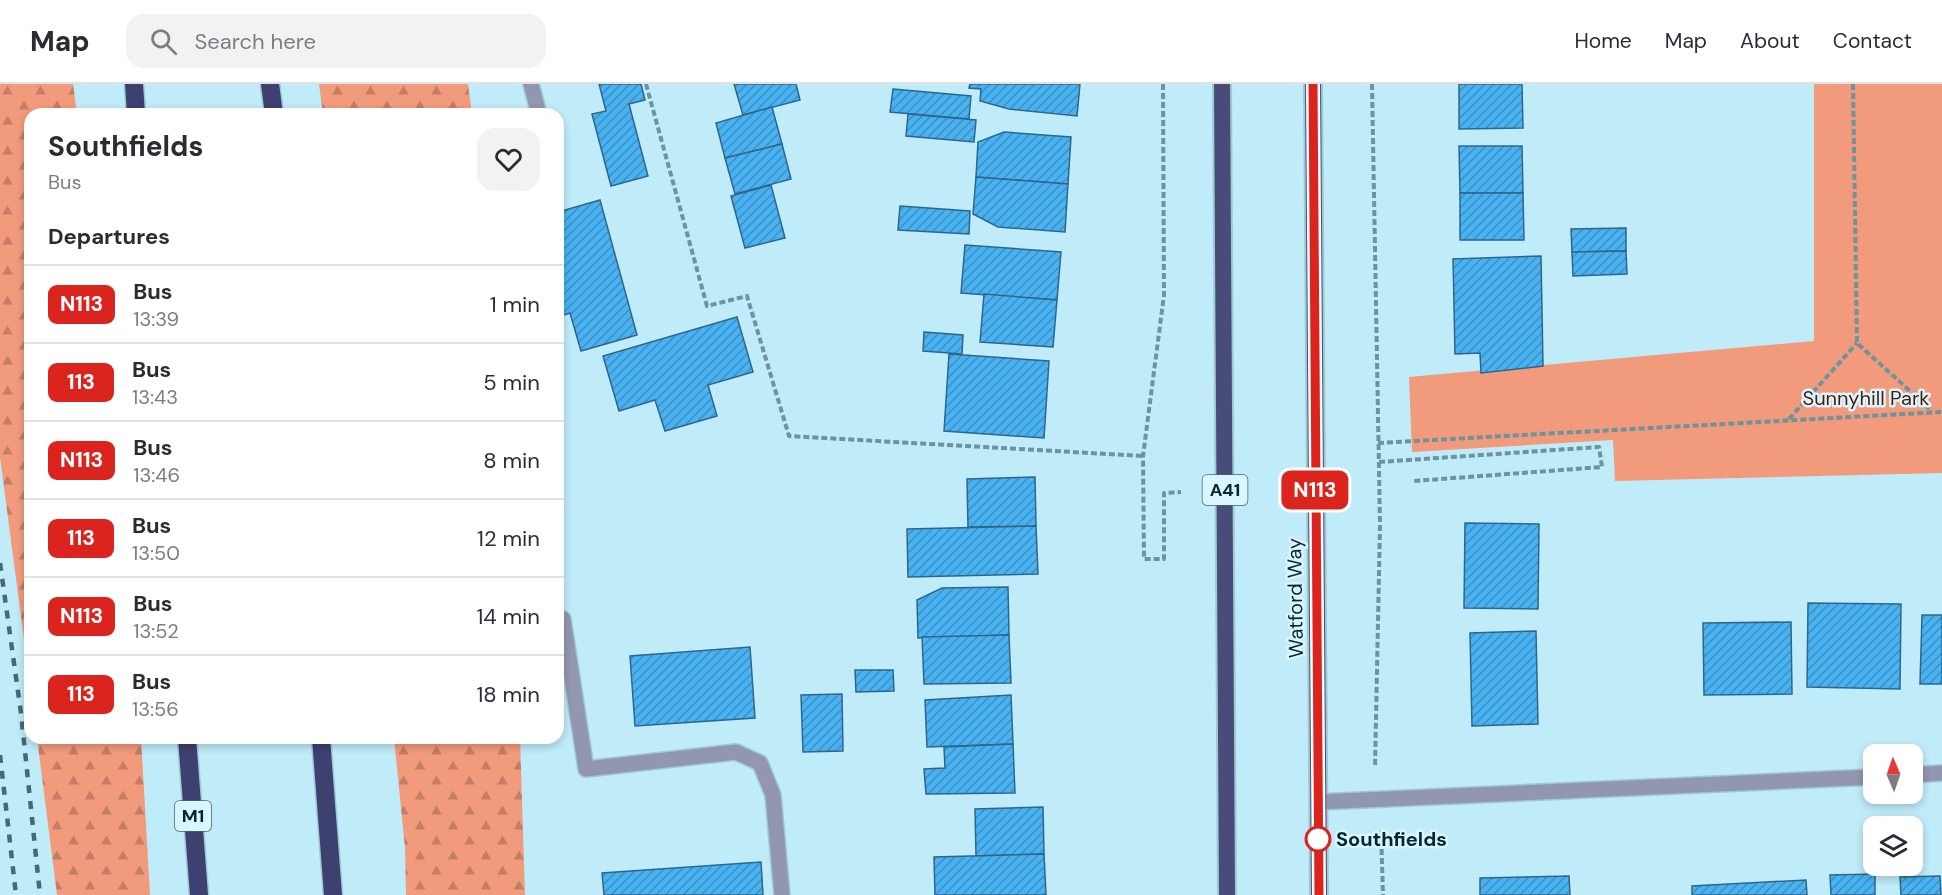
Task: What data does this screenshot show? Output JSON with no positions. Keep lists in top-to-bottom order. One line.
{"streets":{"highway":["A41","Watford Way","M1"]},"parks":["Sunnyhill Park"],"places":["Southfields"],"lines":["bus line N113"],"north":"top","page":{"header":"Map","search":"Search here","nav":["Home","Map","About","Contact"],"on_map":"N113","heading":[["Southfields","Bus"],"Departures"],"list":[{"mark":"N113","name":"Bus","note":"13:39","value":"1 min"},{"mark":"113","name":"Bus","note":"13:43","value":"5 min"},{"mark":"N113","name":"Bus","note":"13:46","value":"8 min"},{"mark":"113","name":"Bus","note":"13:50","value":"12 min"},{"mark":"N113","name":"Bus","note":"13:52","value":"14 min"},{"mark":"113","name":"Bus","note":"13:56","value":"18 min"}]}}
